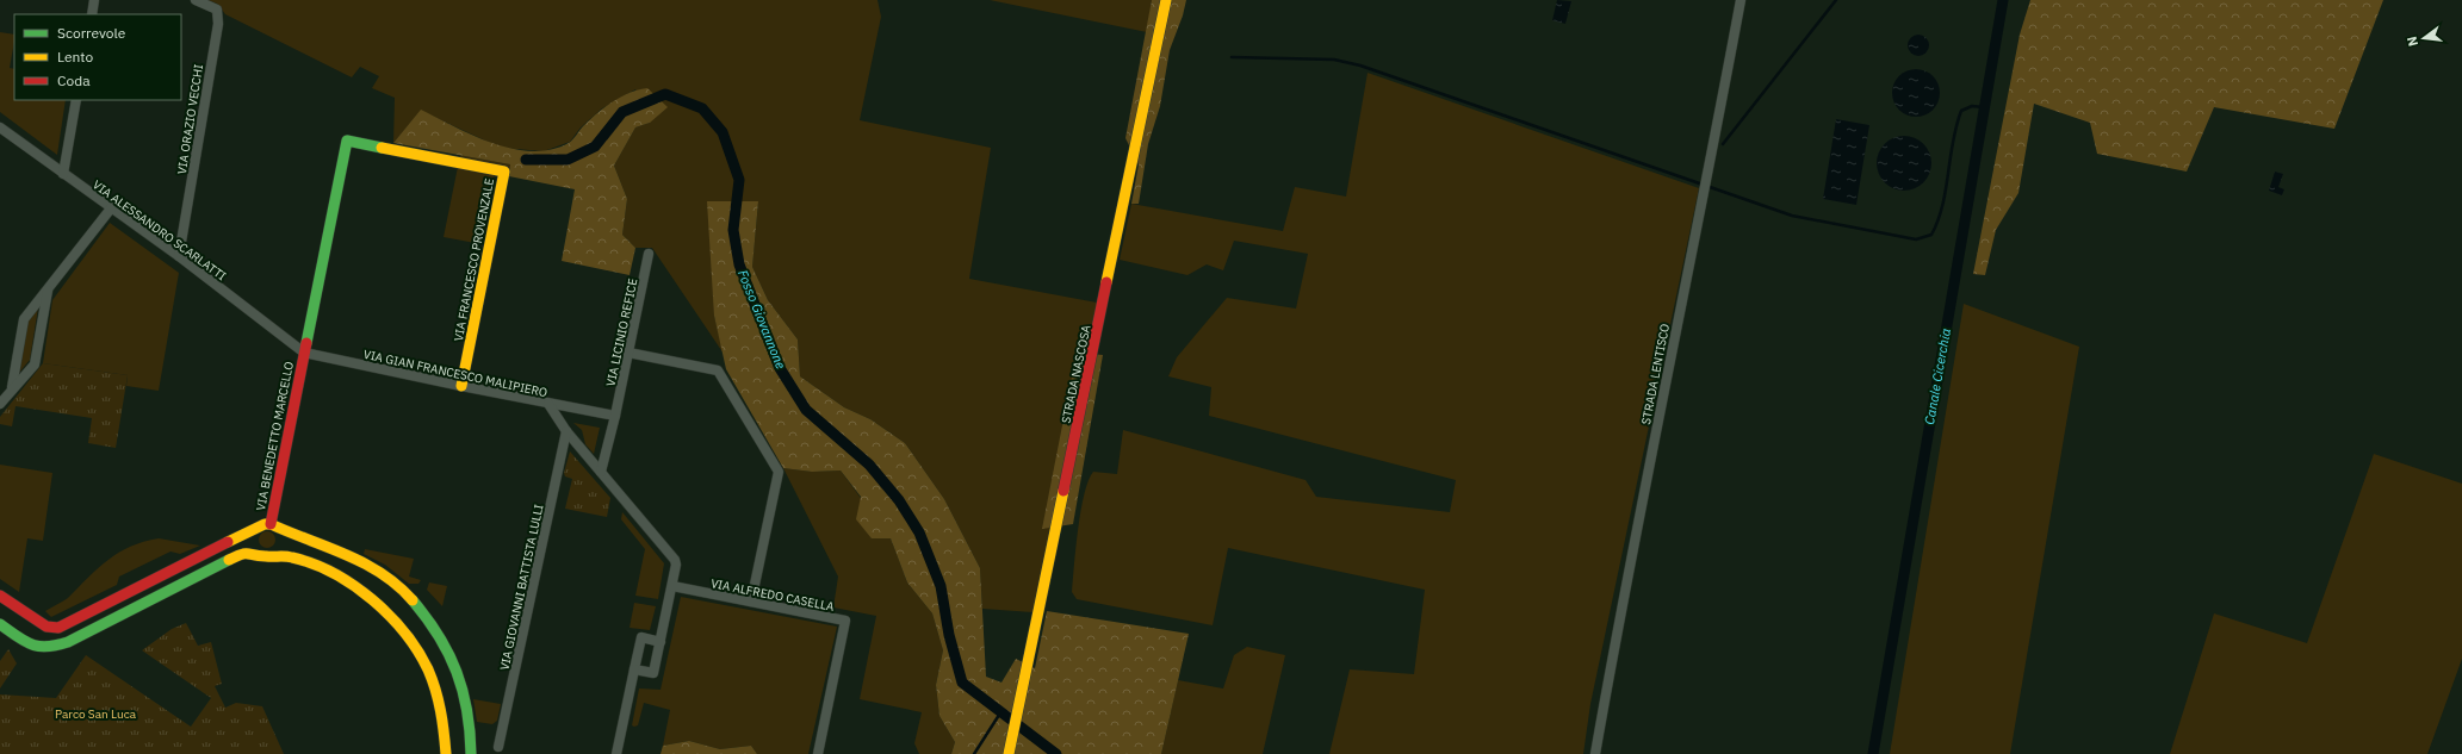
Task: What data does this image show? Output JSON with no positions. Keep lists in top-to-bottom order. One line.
{"streets":{"street":["VIA ORAZIO VECCHI","VIA ALESSANDRO SCARLATTI","VIA FRANCESCO PROVENZALE","VIA LICINIO REFICE","VIA GIAN FRANCESCO MALIPIERO","STRADA NASCOSA","STRADA LENTISCO","VIA BENEDETTO MARCELLO","VIA GIOVANNI BATTISTA LULLI","VIA ALFREDO CASELLA"]},"crossings":[["VIA ORAZIO VECCHI","VIA ALESSANDRO SCARLATTI"],["VIA ALESSANDRO SCARLATTI","VIA FRANCESCO PROVENZALE"],["VIA ALESSANDRO SCARLATTI","VIA GIAN FRANCESCO MALIPIERO"],["VIA ALESSANDRO SCARLATTI","VIA BENEDETTO MARCELLO"],["VIA FRANCESCO PROVENZALE","VIA GIAN FRANCESCO MALIPIERO"],["VIA FRANCESCO PROVENZALE","VIA BENEDETTO MARCELLO"],["VIA LICINIO REFICE","VIA GIAN FRANCESCO MALIPIERO"],["VIA GIAN FRANCESCO MALIPIERO","VIA BENEDETTO MARCELLO"],["VIA GIAN FRANCESCO MALIPIERO","VIA GIOVANNI BATTISTA LULLI"],["VIA GIAN FRANCESCO MALIPIERO","VIA ALFREDO CASELLA"]],"water":["Fosso Giovannone","Canale Cicerchia"],"parks":["Parco San Luca"],"legend":["Scorrevole","Lento","Coda"],"north":"left"}
